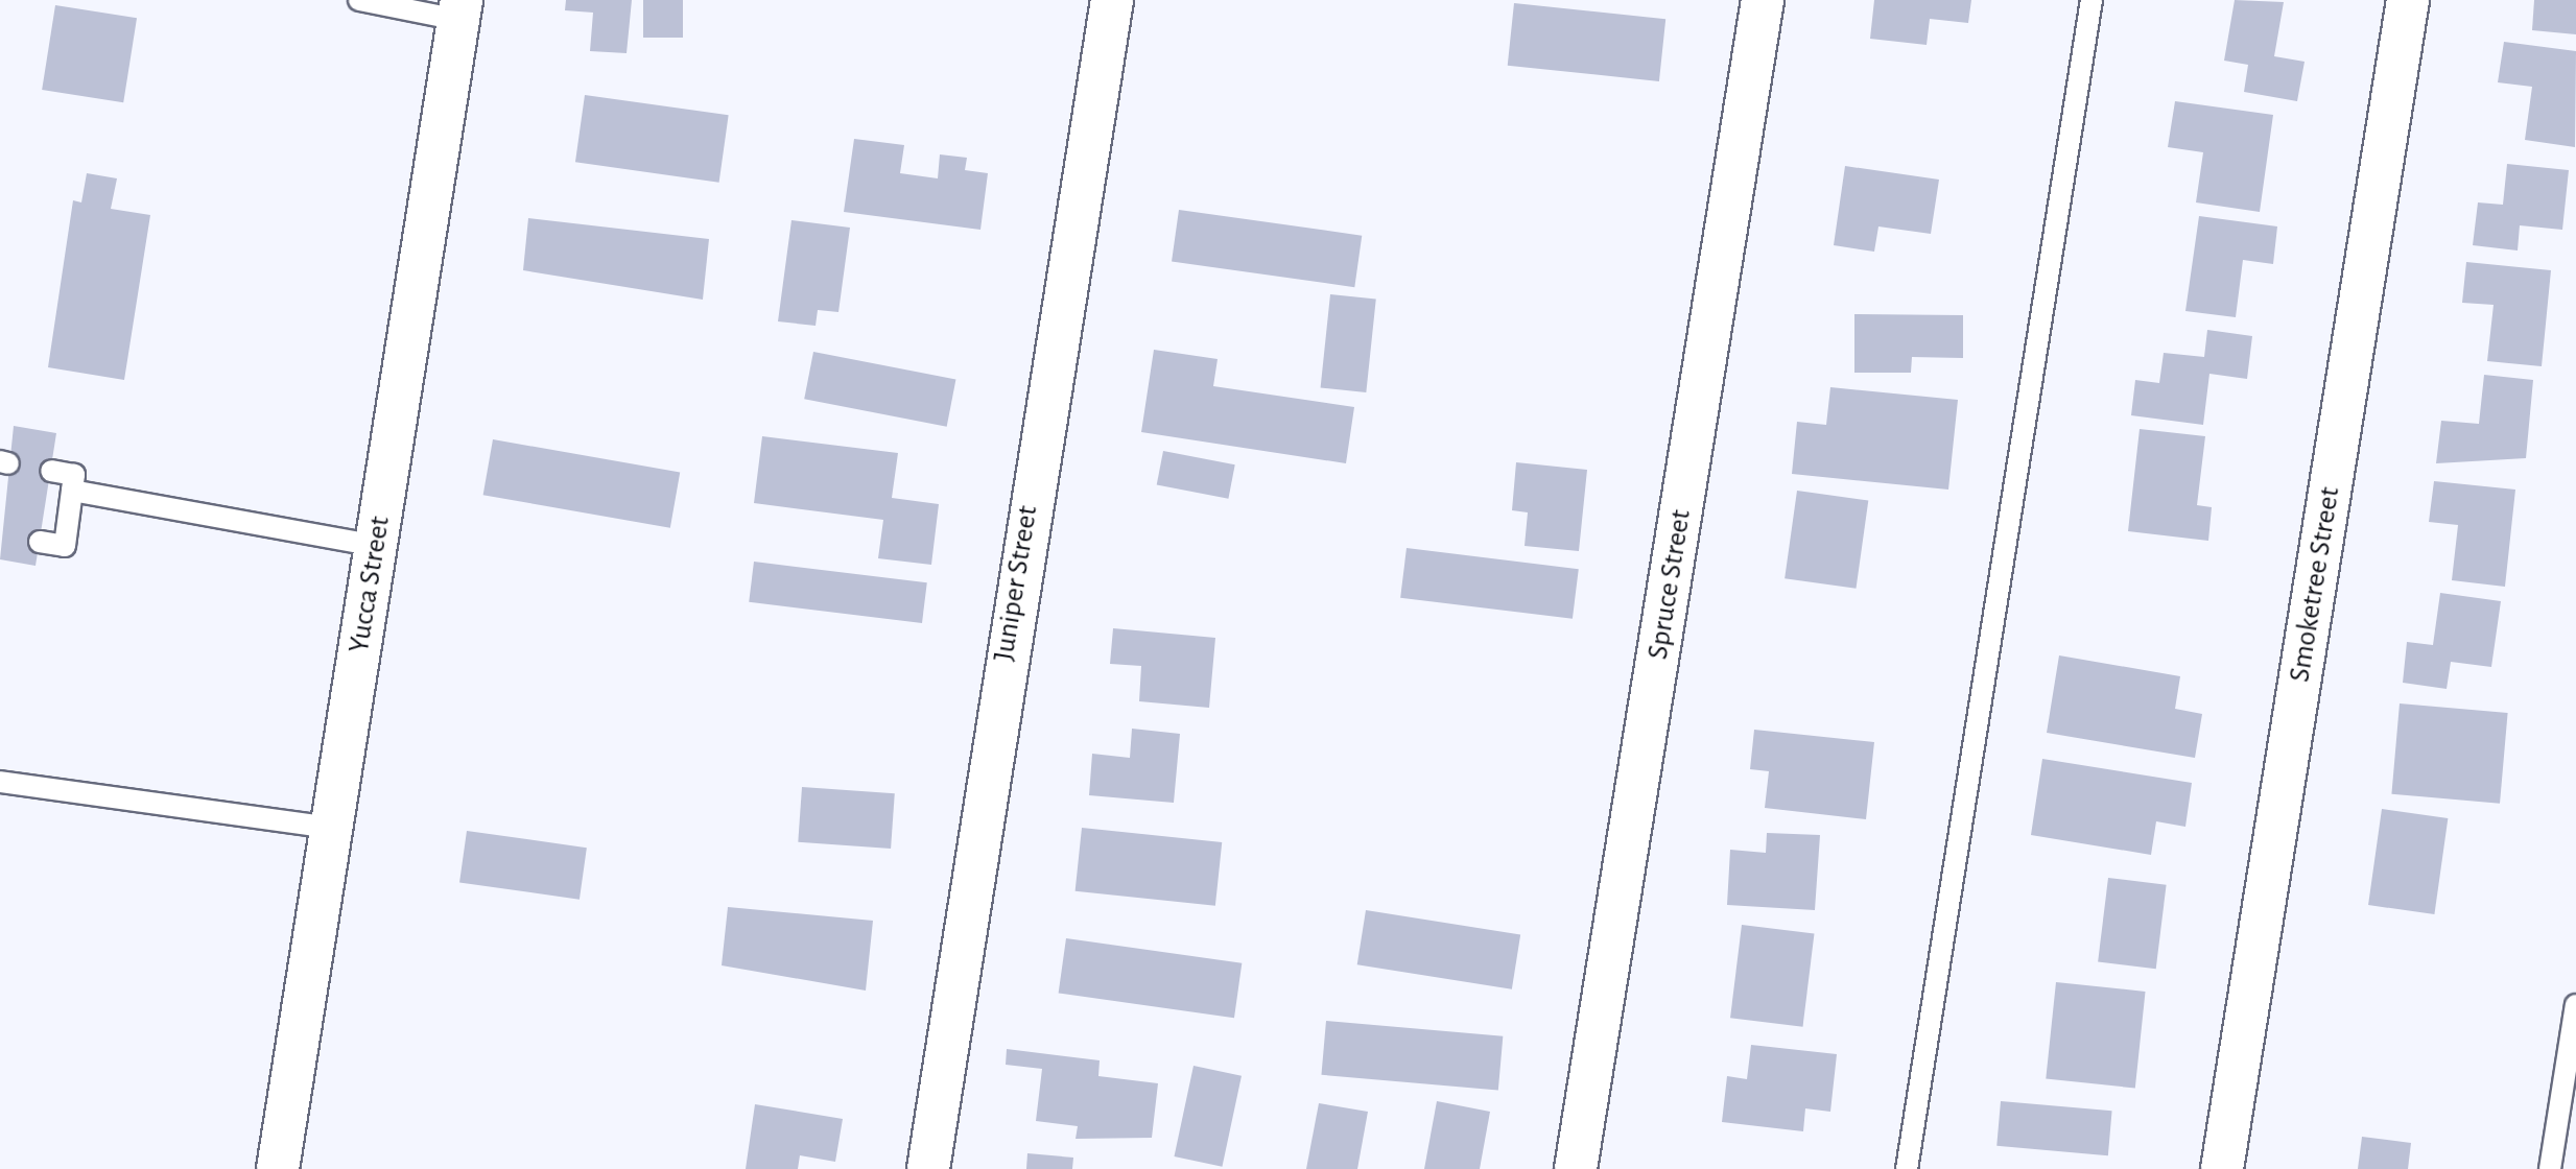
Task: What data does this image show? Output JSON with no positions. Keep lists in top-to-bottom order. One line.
{"streets":{"street":["Juniper Street","Yucca Street","Spruce Street","Smoketree Street"]}}
